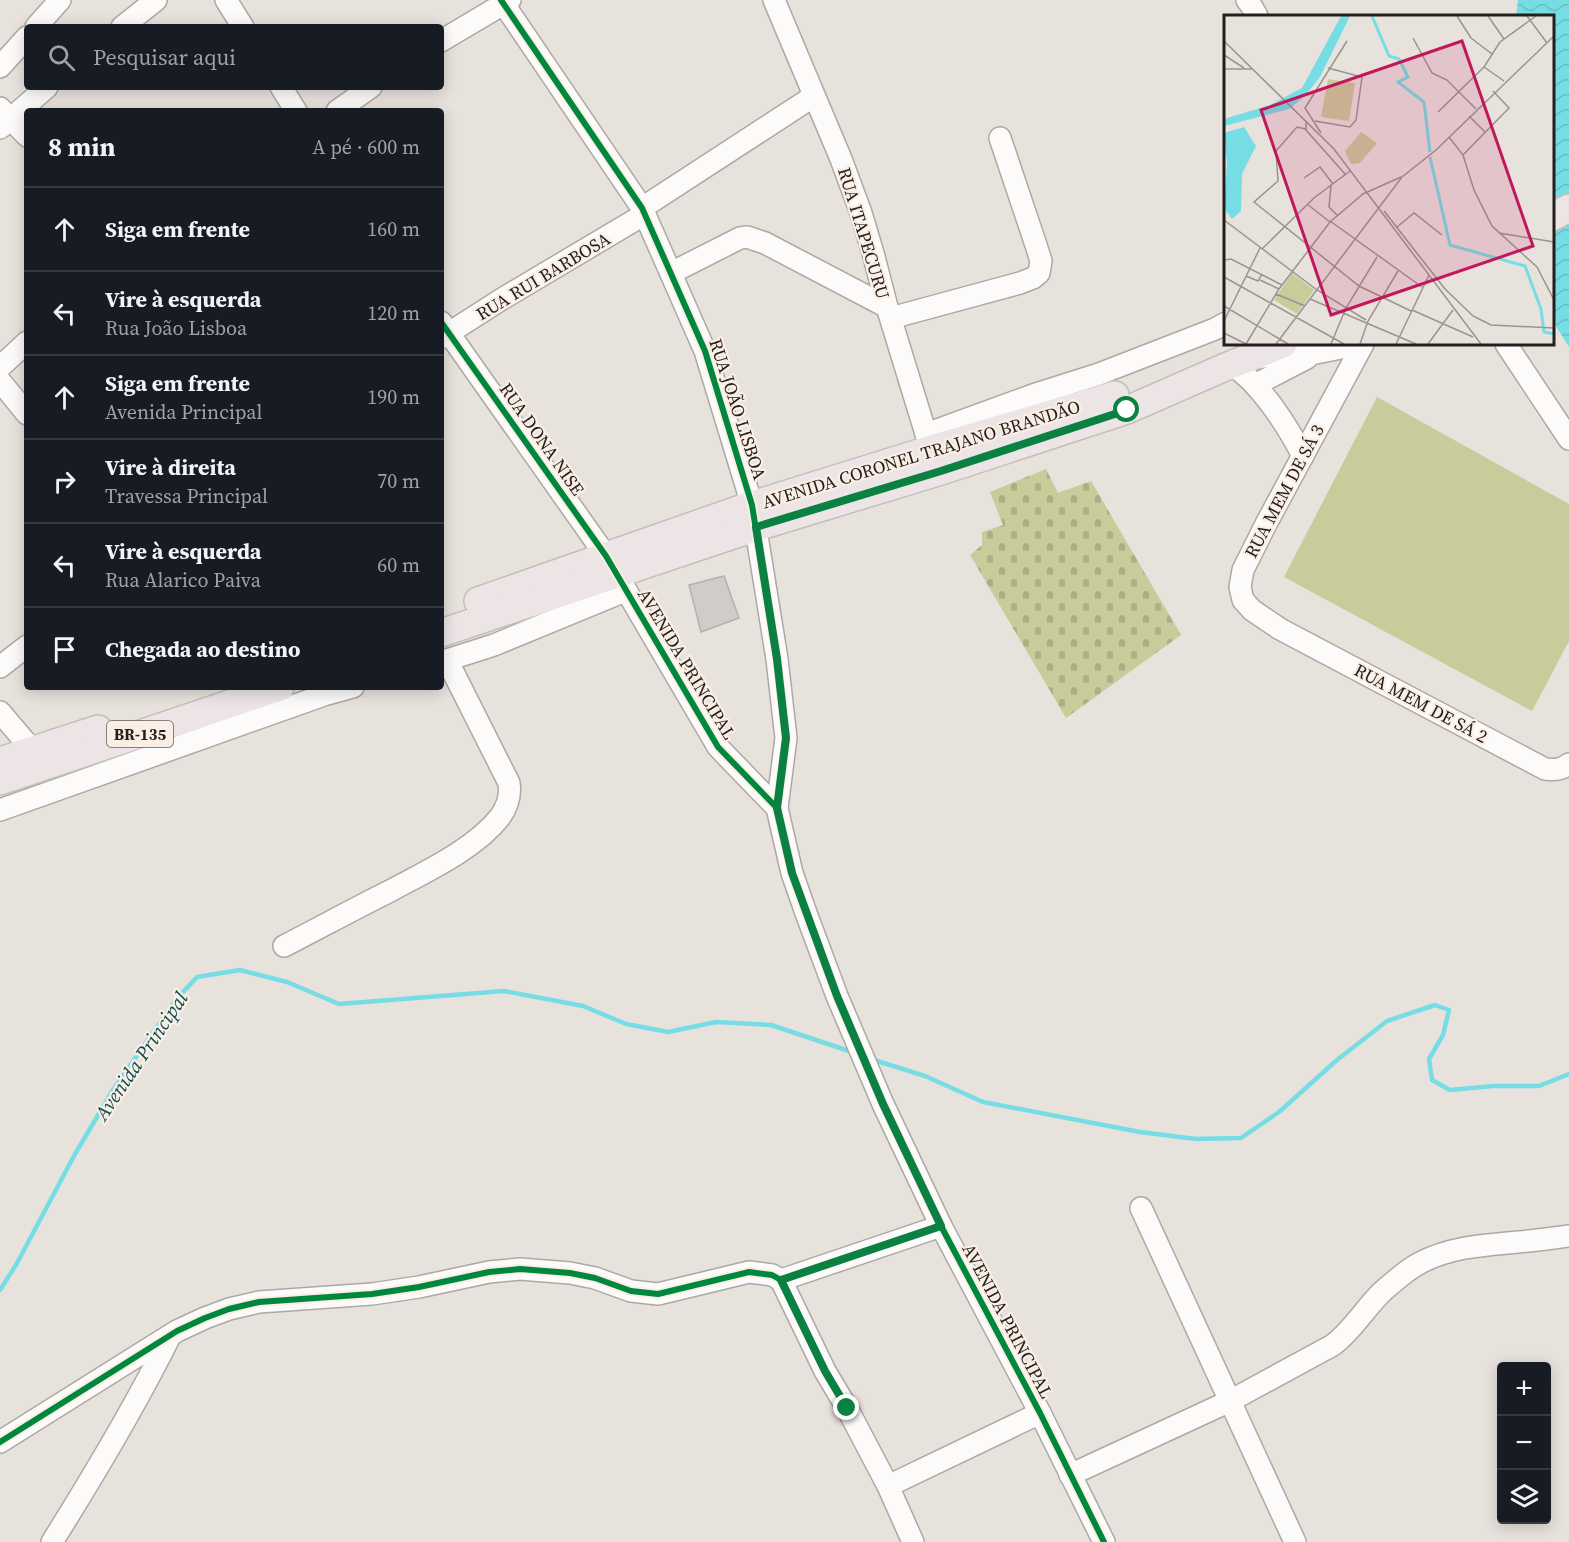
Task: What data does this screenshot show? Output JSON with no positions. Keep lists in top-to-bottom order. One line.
{"streets":{"main road":["AVENIDA CORONEL TRAJANO BRANDÃO","BR-135"],"street":["RUA ITAPECURU","RUA RUI BARBOSA","RUA JOÃO LISBOA","RUA DONA NISE","RUA MEM DE SÁ 3","AVENIDA PRINCIPAL","RUA MEM DE SÁ 2"]},"crossings":[["RUA ITAPECURU","RUA RUI BARBOSA"],["RUA ITAPECURU","AVENIDA CORONEL TRAJANO BRANDÃO"],["RUA RUI BARBOSA","RUA JOÃO LISBOA"],["RUA JOÃO LISBOA","AVENIDA CORONEL TRAJANO BRANDÃO"],["RUA JOÃO LISBOA","AVENIDA PRINCIPAL"],["RUA DONA NISE","AVENIDA CORONEL TRAJANO BRANDÃO"],["RUA DONA NISE","AVENIDA PRINCIPAL"],["AVENIDA CORONEL TRAJANO BRANDÃO","AVENIDA PRINCIPAL"],["RUA MEM DE SÁ 3","RUA MEM DE SÁ 2"]],"water":["Avenida Principal"],"page":{"search":"Pesquisar aqui","heading":["8 min","A pé · 600 m"],"list":[["Siga em frente","160 m"],["Vire à esquerda","Rua João Lisboa","120 m"],["Siga em frente","Avenida Principal","190 m"],["Vire à direita","Travessa Principal","70 m"],["Vire à esquerda","Rua Alarico Paiva","60 m"],"Chegada ao destino"],"map_buttons":["+","−"]}}
